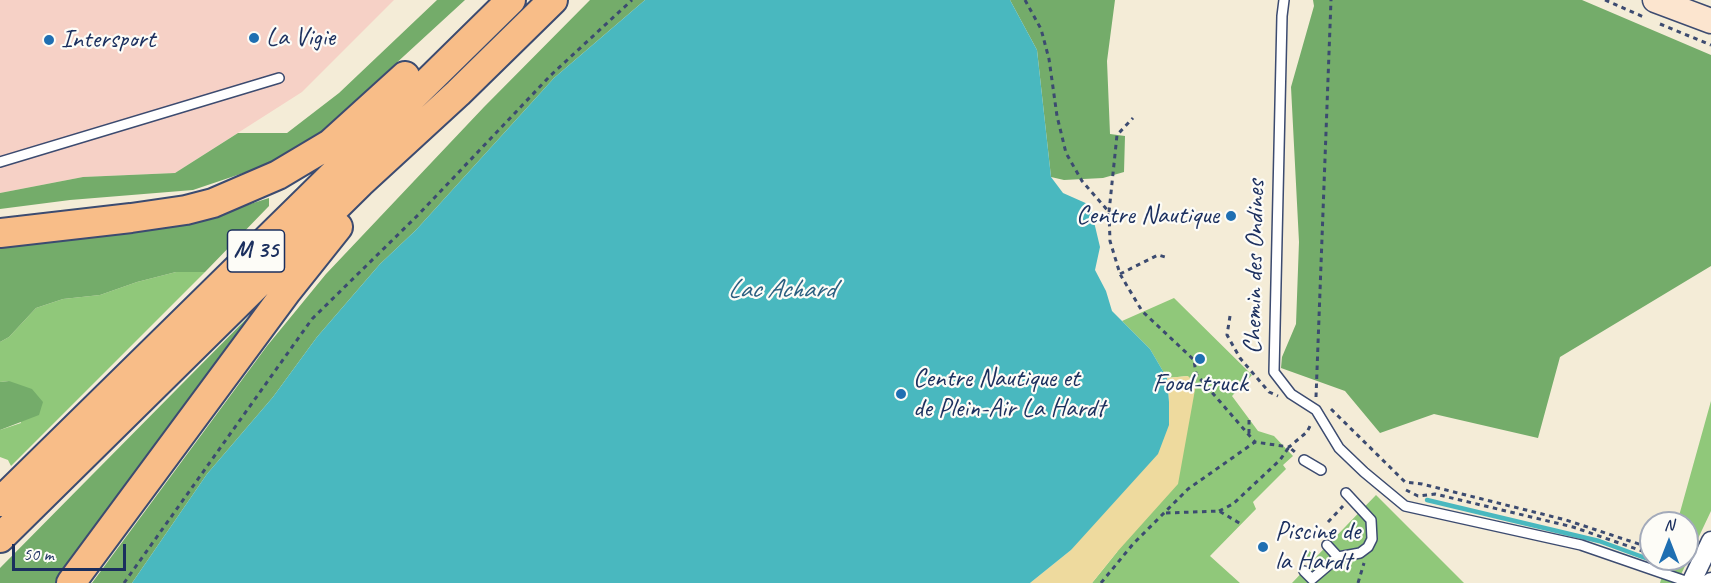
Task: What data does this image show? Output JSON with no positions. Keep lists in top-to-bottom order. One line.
{"streets":{"highway":["M 35"],"lane":["Chemin des Ondines"]},"water":["Lac Achard"],"places":["La Vigie","Intersport","Centre Nautique","Food-truck","Centre Nautique et de Plein-Air La Hardt","Piscine de la Hardt"],"scale_bar":"50 m","north":"top"}
